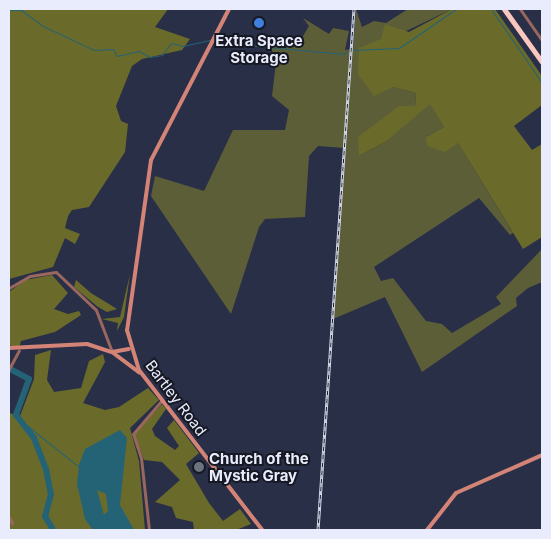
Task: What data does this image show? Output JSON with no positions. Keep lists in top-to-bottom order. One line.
{"streets":{"main road":["Bartley Road"]},"places":["Extra Space Storage","Church of the Mystic Gray"]}
